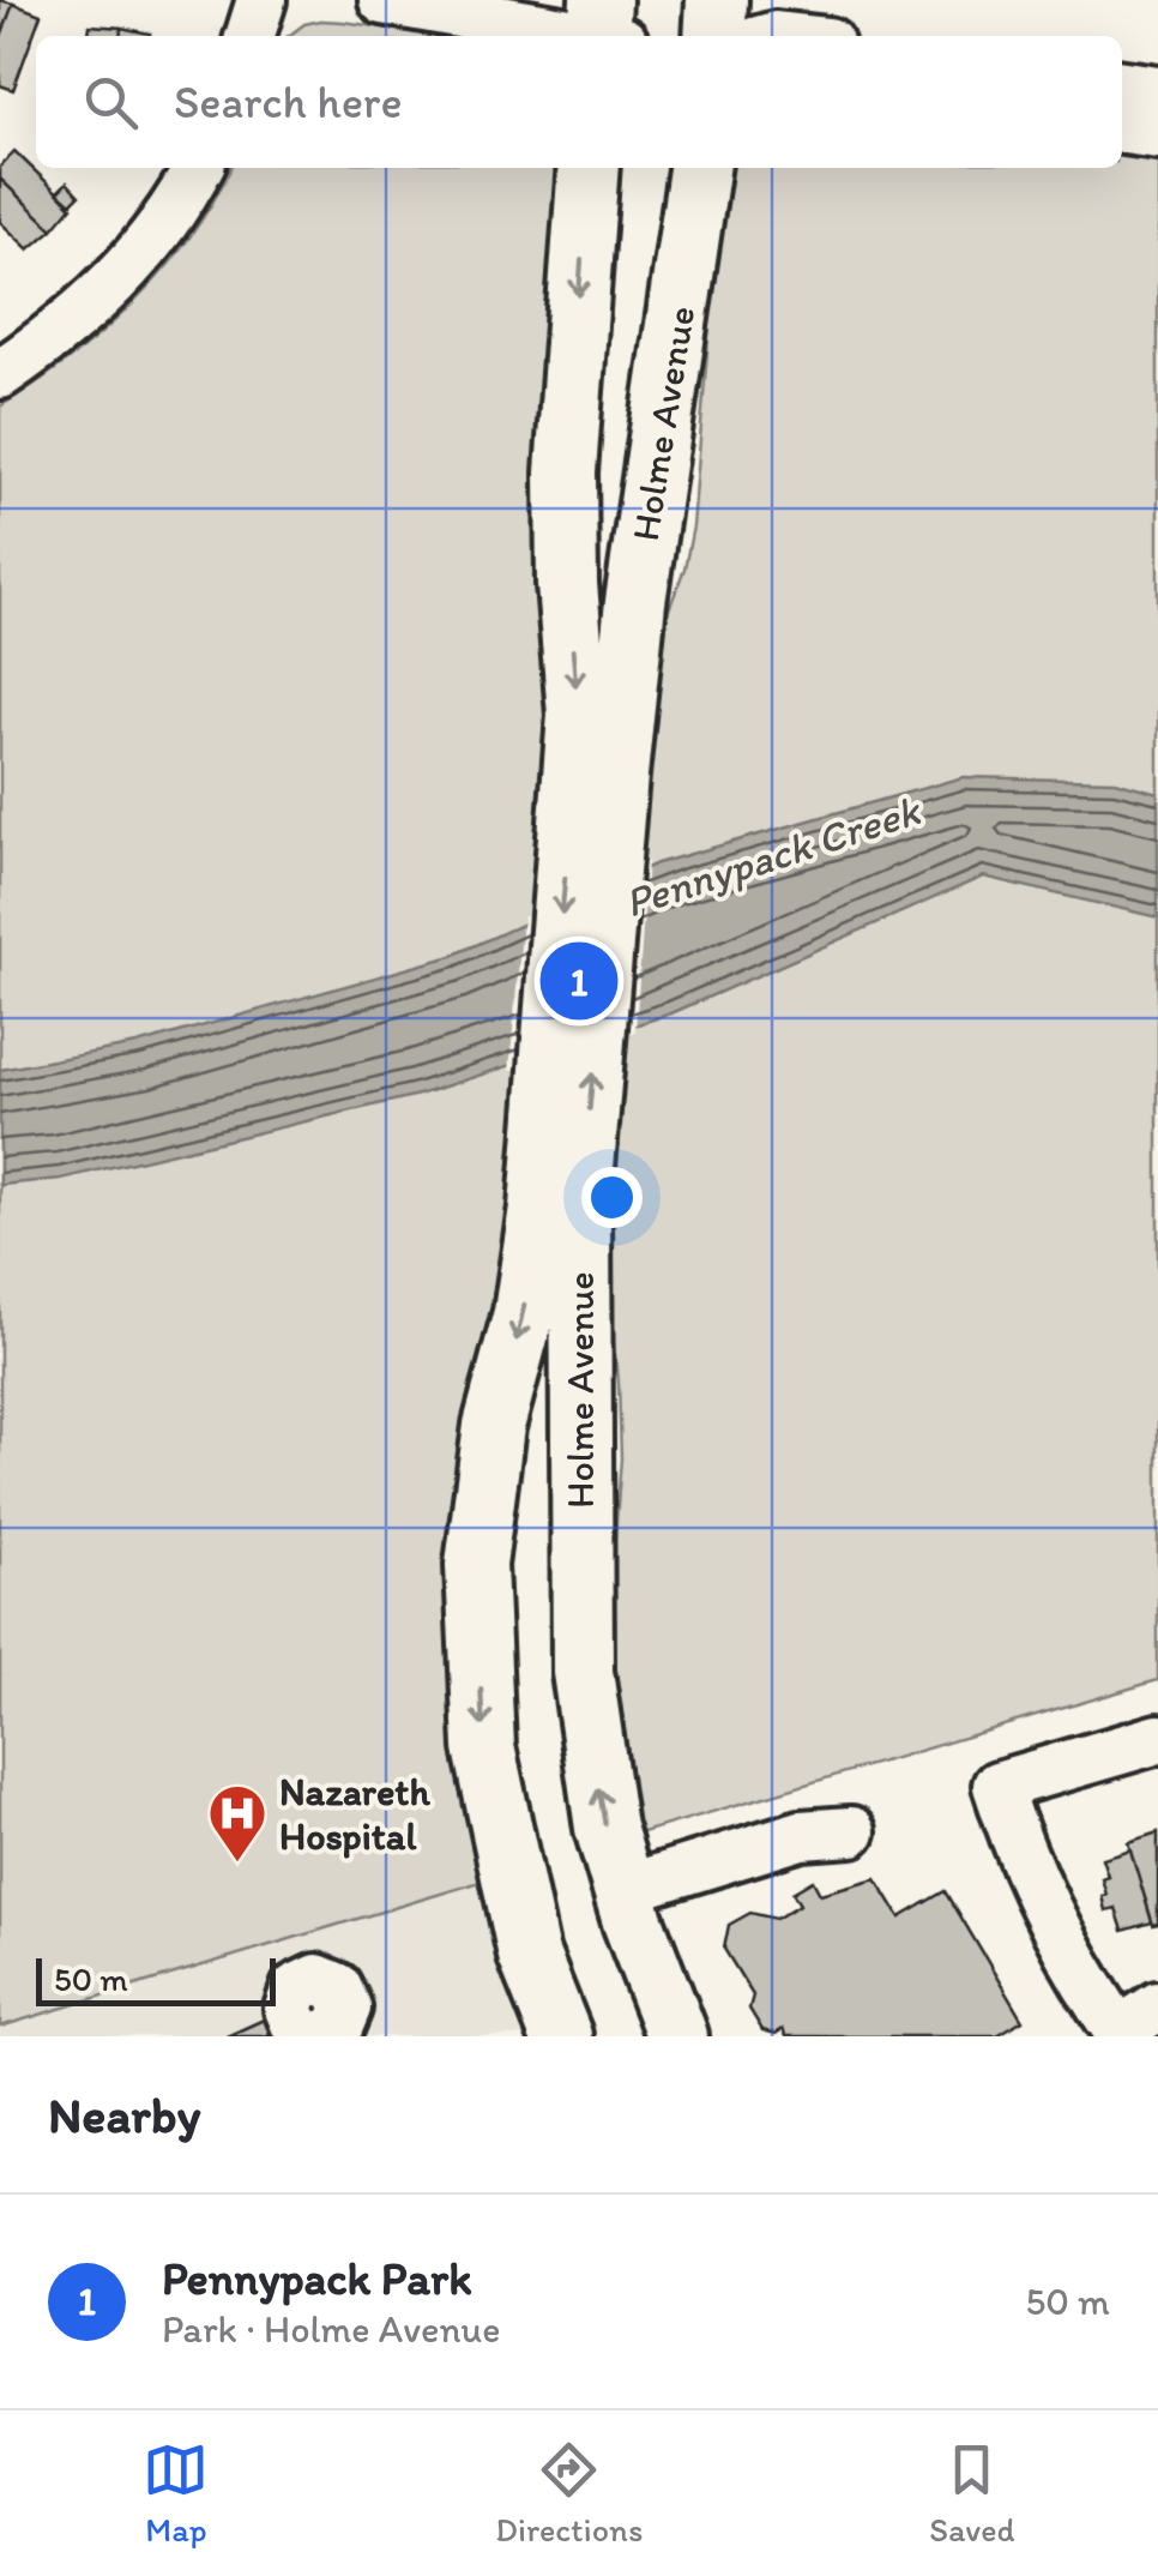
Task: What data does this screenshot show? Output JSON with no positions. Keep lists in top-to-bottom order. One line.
{"streets":{"main road":["Holme Avenue"]},"water":["Pennypack Creek"],"places":{"hospital":["Nazareth Hospital"]},"scale_bar":"50 m","page":{"search":"Search here","pins":"1","scale":"50 m","heading":"Nearby","list":[{"mark":"1","name":"Pennypack Park","note":"Park · Holme Avenue","value":"50 m"}],"nav":["Map","Directions","Saved"]}}
